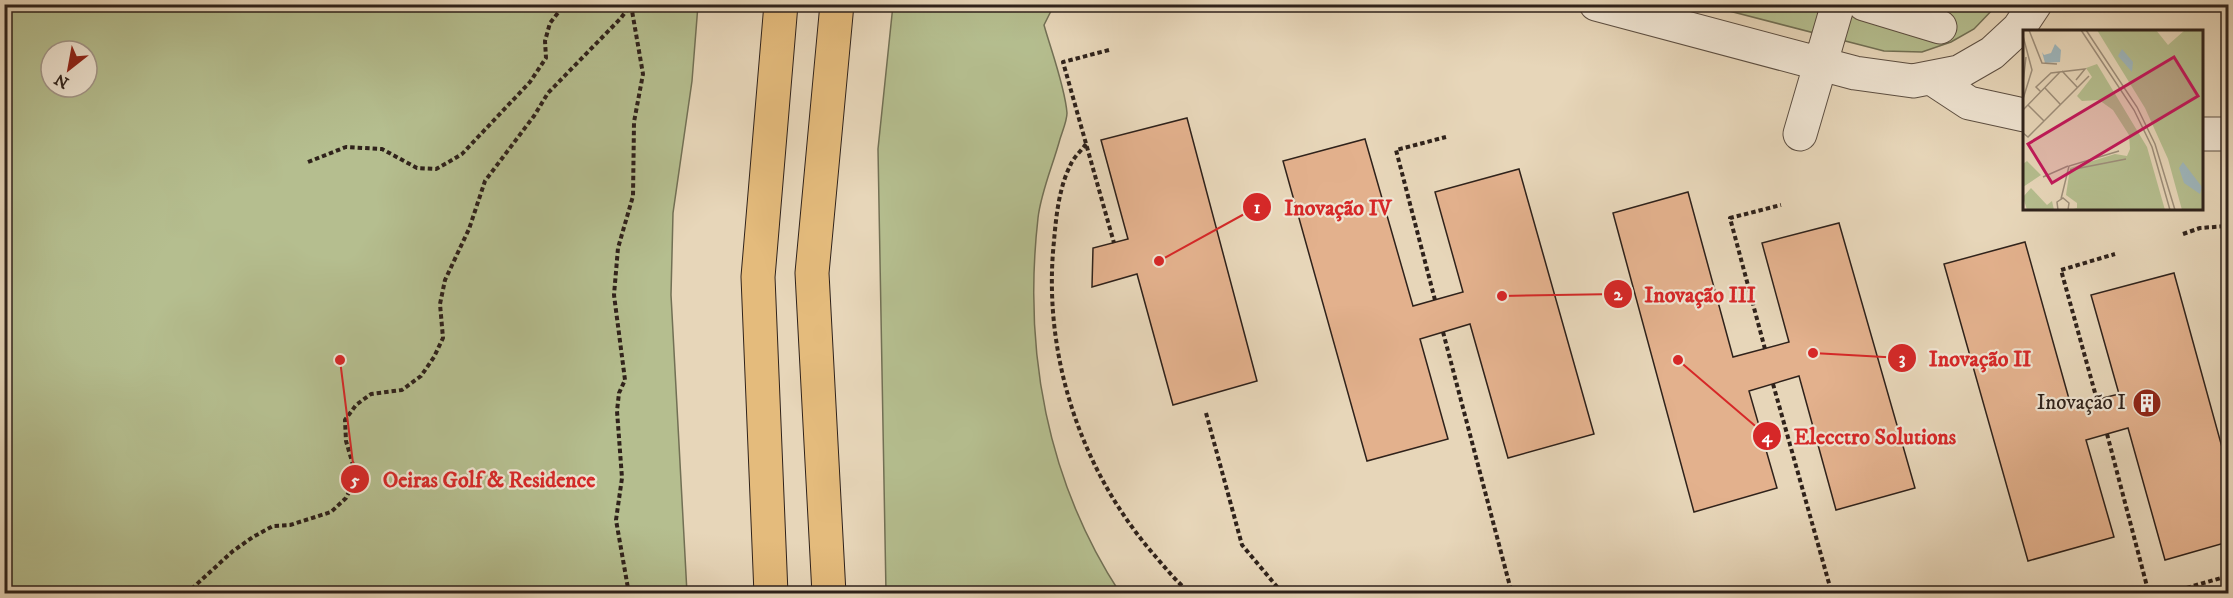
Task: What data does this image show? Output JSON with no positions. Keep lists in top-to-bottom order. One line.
{"places":{"other":["Inovação IV","Inovação III","Inovação II","Oeiras Golf & Residence","Elecctro Solutions"],"building":["Inovação I"]},"north":"bottom left"}
